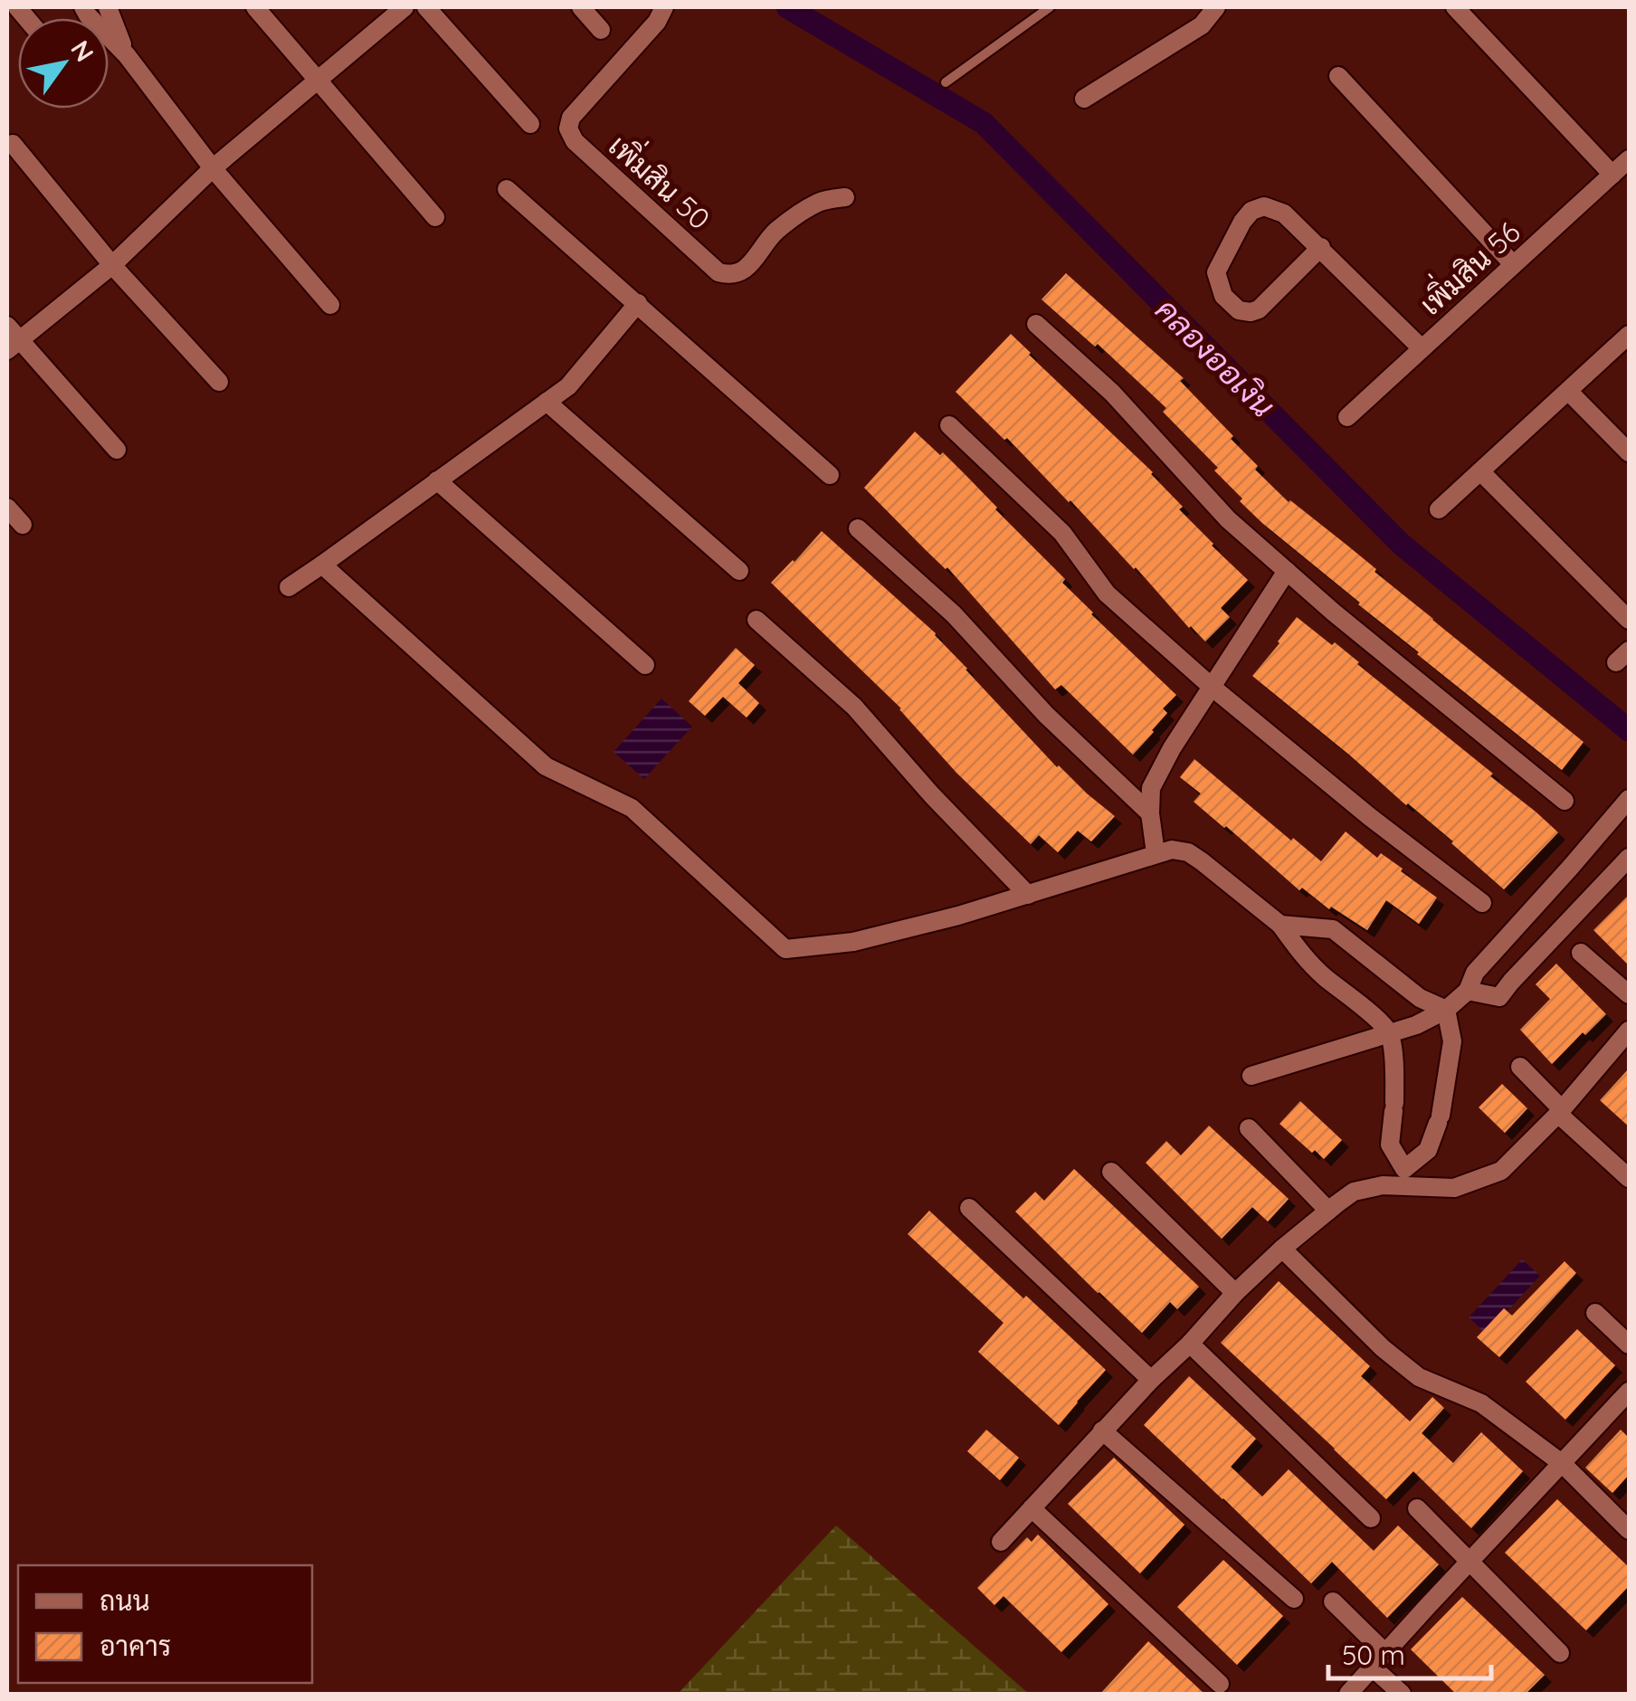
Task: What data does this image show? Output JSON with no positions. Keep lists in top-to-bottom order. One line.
{"streets":{"street":["เพิ่มสิน 50","เพิ่มสิน 56"]},"water":["คลองออเงิน"],"legend":["ถนน","อาคาร"],"scale_bar":"50 m","north":"top right"}
